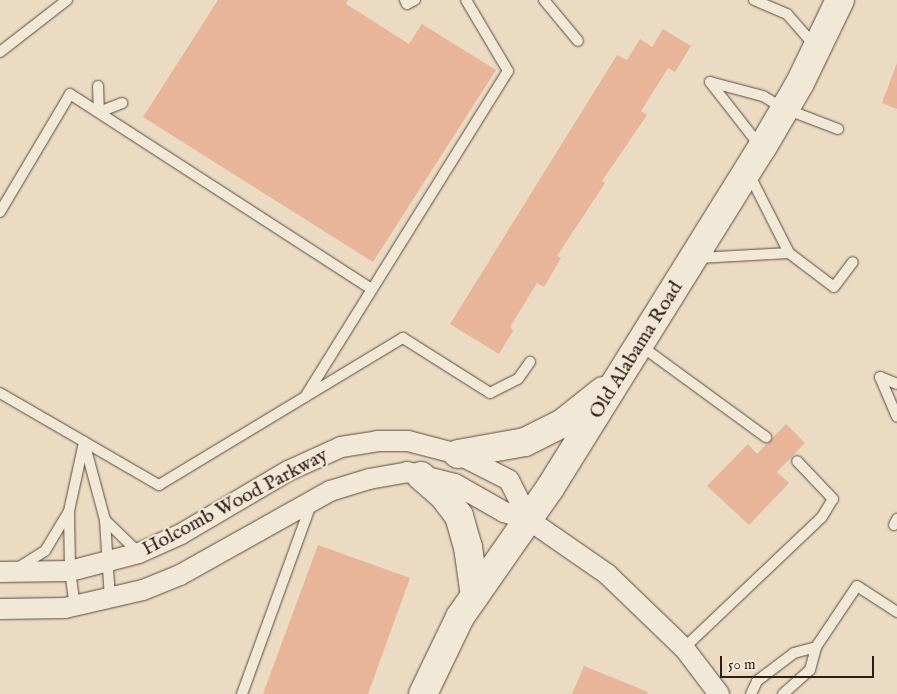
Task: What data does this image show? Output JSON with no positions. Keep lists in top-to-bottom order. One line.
{"streets":{"main road":["Old Alabama Road"],"street":["Holcomb Wood Parkway"]},"crossings":[["Old Alabama Road","Holcomb Wood Parkway"]],"scale_bar":"50 m"}
